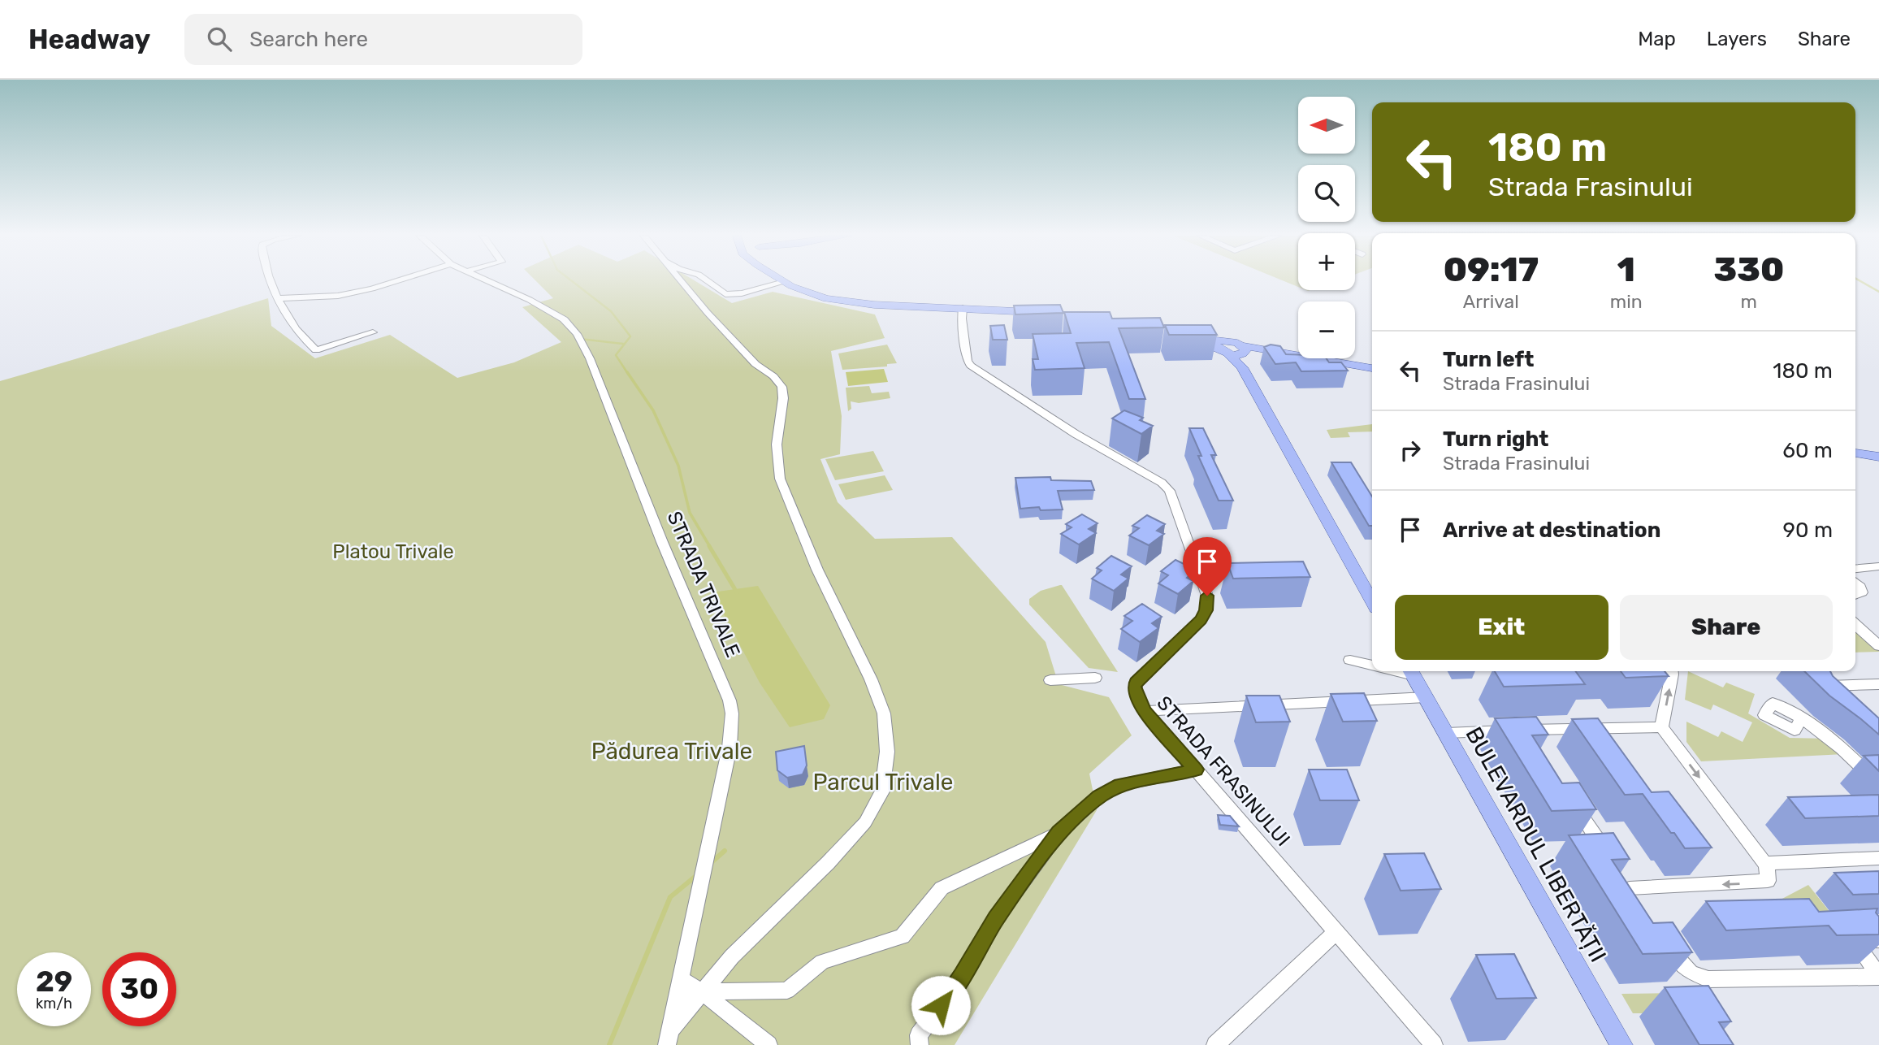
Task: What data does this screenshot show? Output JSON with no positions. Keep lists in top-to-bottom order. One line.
{"streets":{"main road":["BULEVARDUL LIBERTĂȚII"],"street":["STRADA TRIVALE","STRADA FRASINULUI"]},"parks":["Platou Trivale","Pădurea Trivale","Parcul Trivale"],"north":"left","page":{"header":"Headway","search":"Search here","nav":["Map","Layers","Share"],"map_buttons":["+","−"],"turn":["180 m","Strada Frasinului"],"eta":["09:17","Arrival","1","min","330","m"],"list":[{"name":"Turn left","note":"Strada Frasinului","value":"180 m"},{"name":"Turn right","note":"Strada Frasinului","value":"60 m"},{"name":"Arrive at destination","value":"90 m"}],"buttons":["Exit","Share"],"speed":"29 km/h","limit":"30"}}
